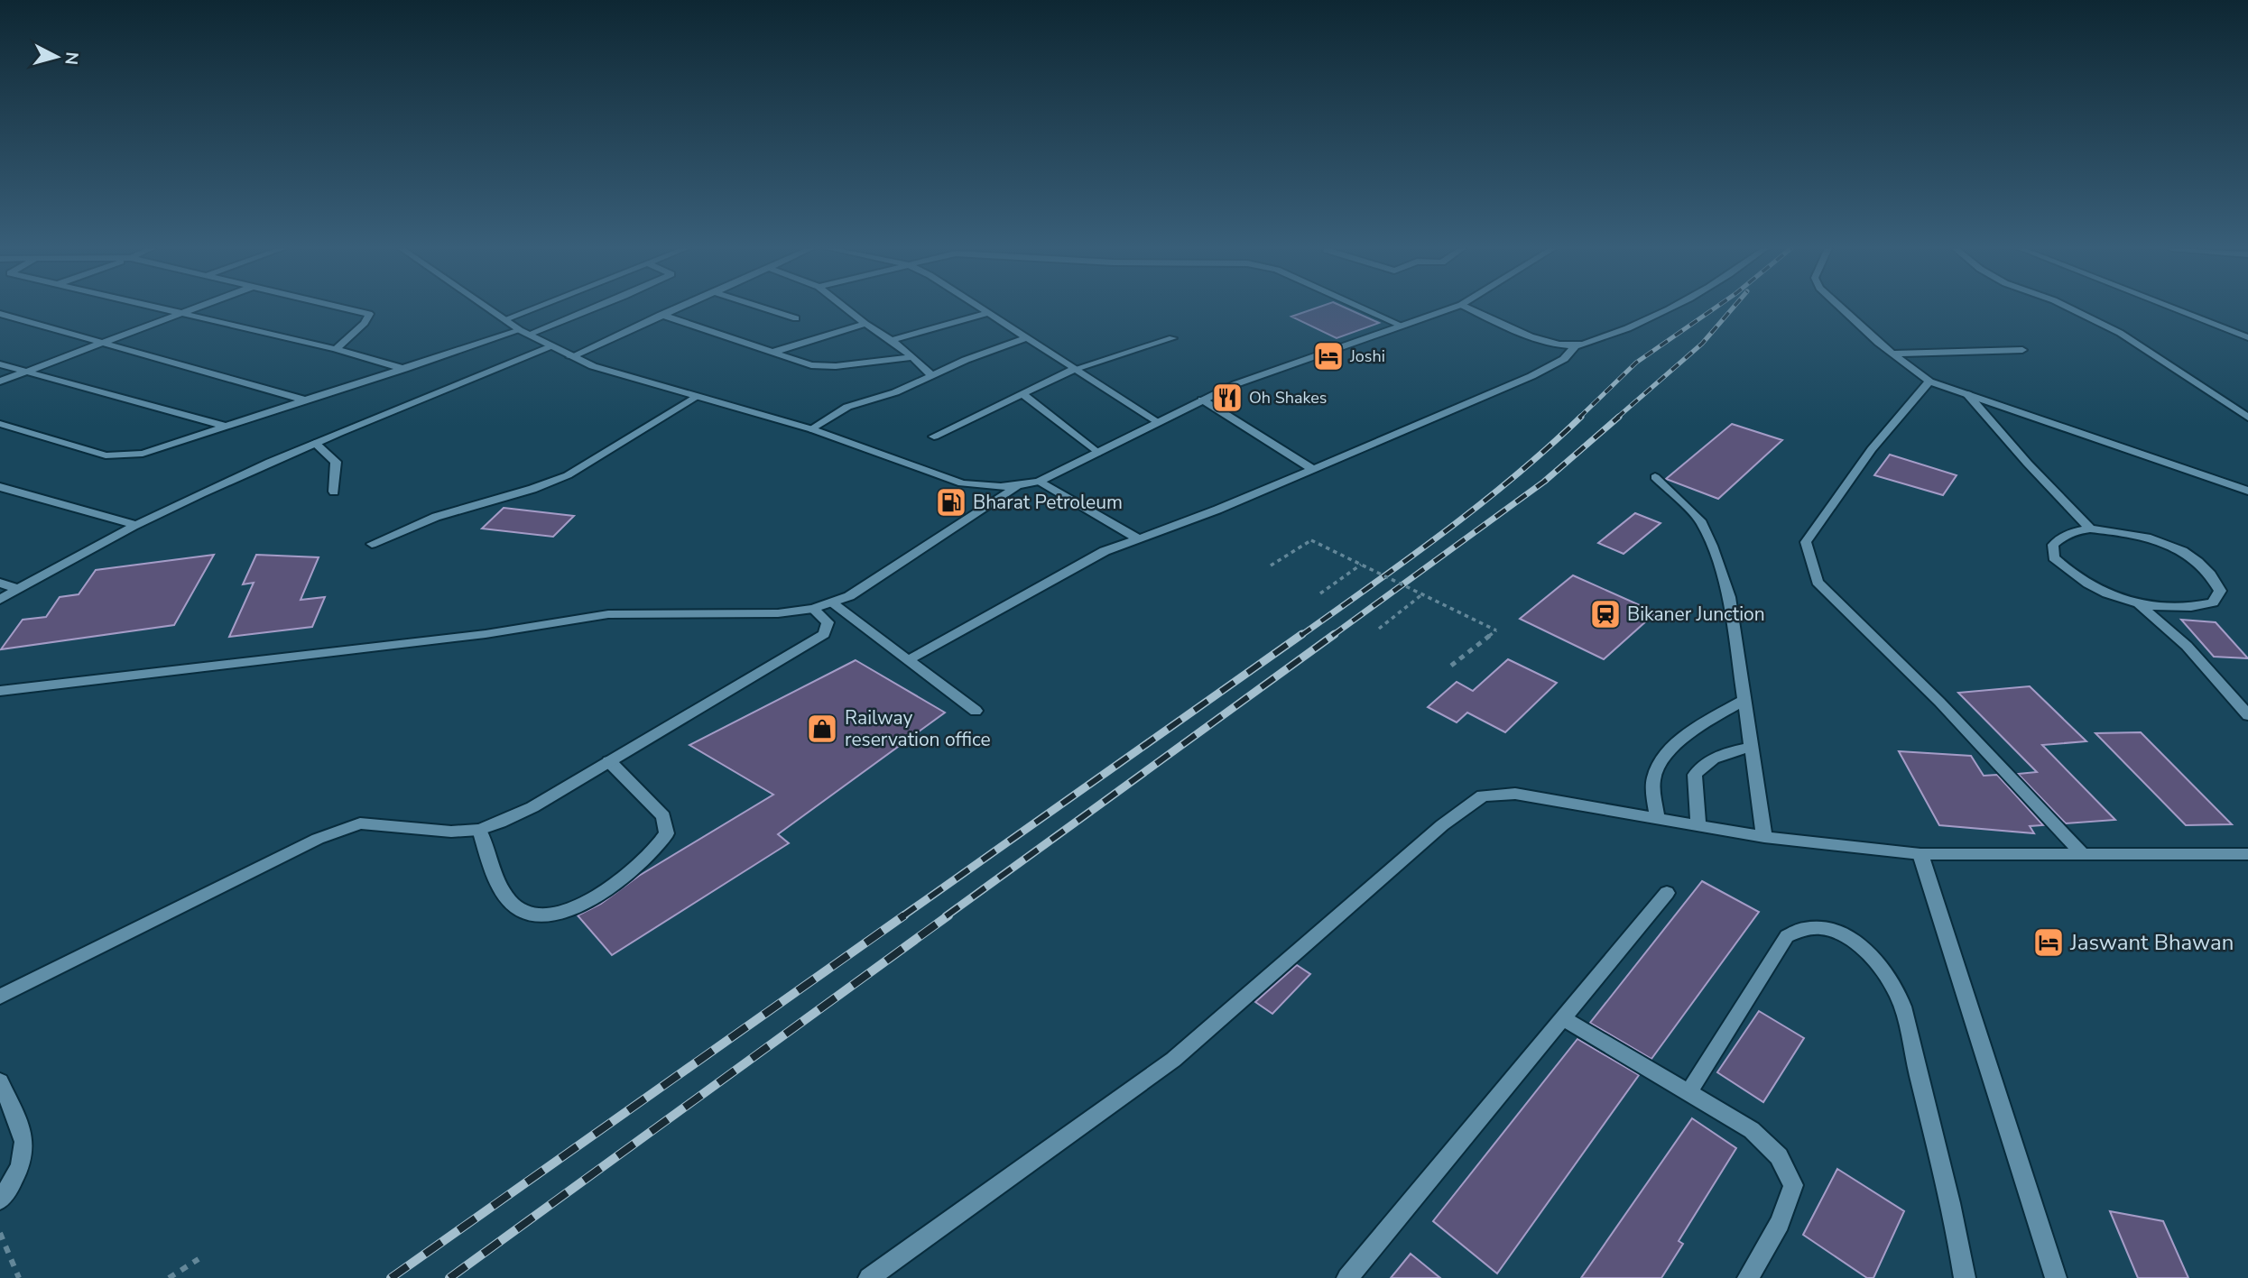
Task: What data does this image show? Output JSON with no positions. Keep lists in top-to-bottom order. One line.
{"places":{"hotel":["Joshi","Jaswant Bhawan"],"restaurant":["Oh Shakes"],"fuel station":["Bharat Petroleum"],"station":["Bikaner Junction"],"shop":["Railway reservation office"]},"north":"right"}
